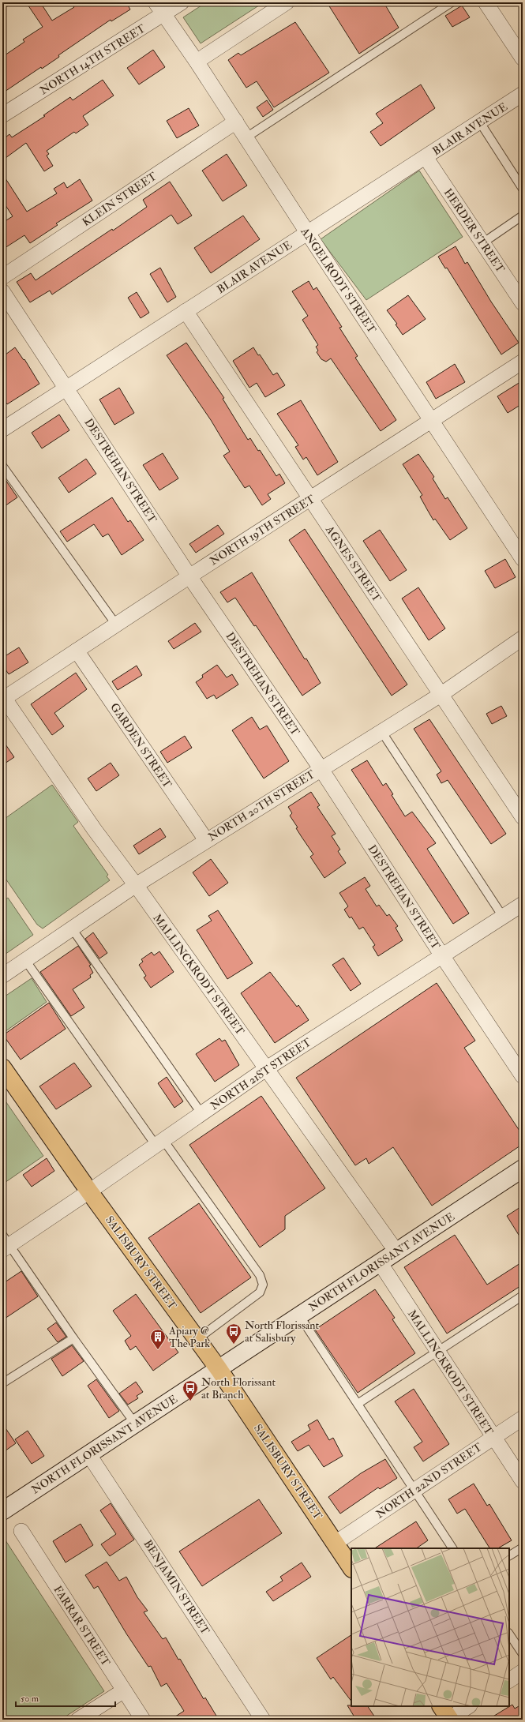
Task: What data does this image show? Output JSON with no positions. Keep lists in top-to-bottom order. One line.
{"streets":{"main road":["NORTH FLORISSANT AVENUE","SALISBURY STREET"],"street":["NORTH 14TH STREET","BLAIR AVENUE","KLEIN STREET","HERDER STREET","ANGELRODT STREET","DESTREHAN STREET","NORTH 19TH STREET","AGNES STREET","GARDEN STREET","NORTH 20TH STREET","MALLINCKRODT STREET","NORTH 21ST STREET","NORTH 22ND STREET","BENJAMIN STREET","FARRAR STREET"]},"crossings":[["NORTH 14TH STREET","ANGELRODT STREET"],["BLAIR AVENUE","HERDER STREET"],["BLAIR AVENUE","ANGELRODT STREET"],["BLAIR AVENUE","DESTREHAN STREET"],["BLAIR AVENUE","AGNES STREET"],["KLEIN STREET","ANGELRODT STREET"],["ANGELRODT STREET","NORTH 19TH STREET"],["DESTREHAN STREET","NORTH 19TH STREET"],["DESTREHAN STREET","NORTH 20TH STREET"],["DESTREHAN STREET","NORTH 21ST STREET"],["NORTH 19TH STREET","AGNES STREET"],["NORTH 19TH STREET","GARDEN STREET"],["NORTH 19TH STREET","MALLINCKRODT STREET"],["AGNES STREET","NORTH 20TH STREET"],["GARDEN STREET","NORTH 20TH STREET"],["NORTH 20TH STREET","MALLINCKRODT STREET"],["MALLINCKRODT STREET","NORTH 21ST STREET"],["MALLINCKRODT STREET","NORTH FLORISSANT AVENUE"],["MALLINCKRODT STREET","NORTH 22ND STREET"],["NORTH 21ST STREET","SALISBURY STREET"],["NORTH FLORISSANT AVENUE","SALISBURY STREET"],["NORTH FLORISSANT AVENUE","BENJAMIN STREET"],["SALISBURY STREET","NORTH 22ND STREET"]],"places":{"bus stop":["North Florissant at Salisbury","North Florissant at Branch"],"building":["Apiary @ The Park"]},"scale_bar":"50 m"}
